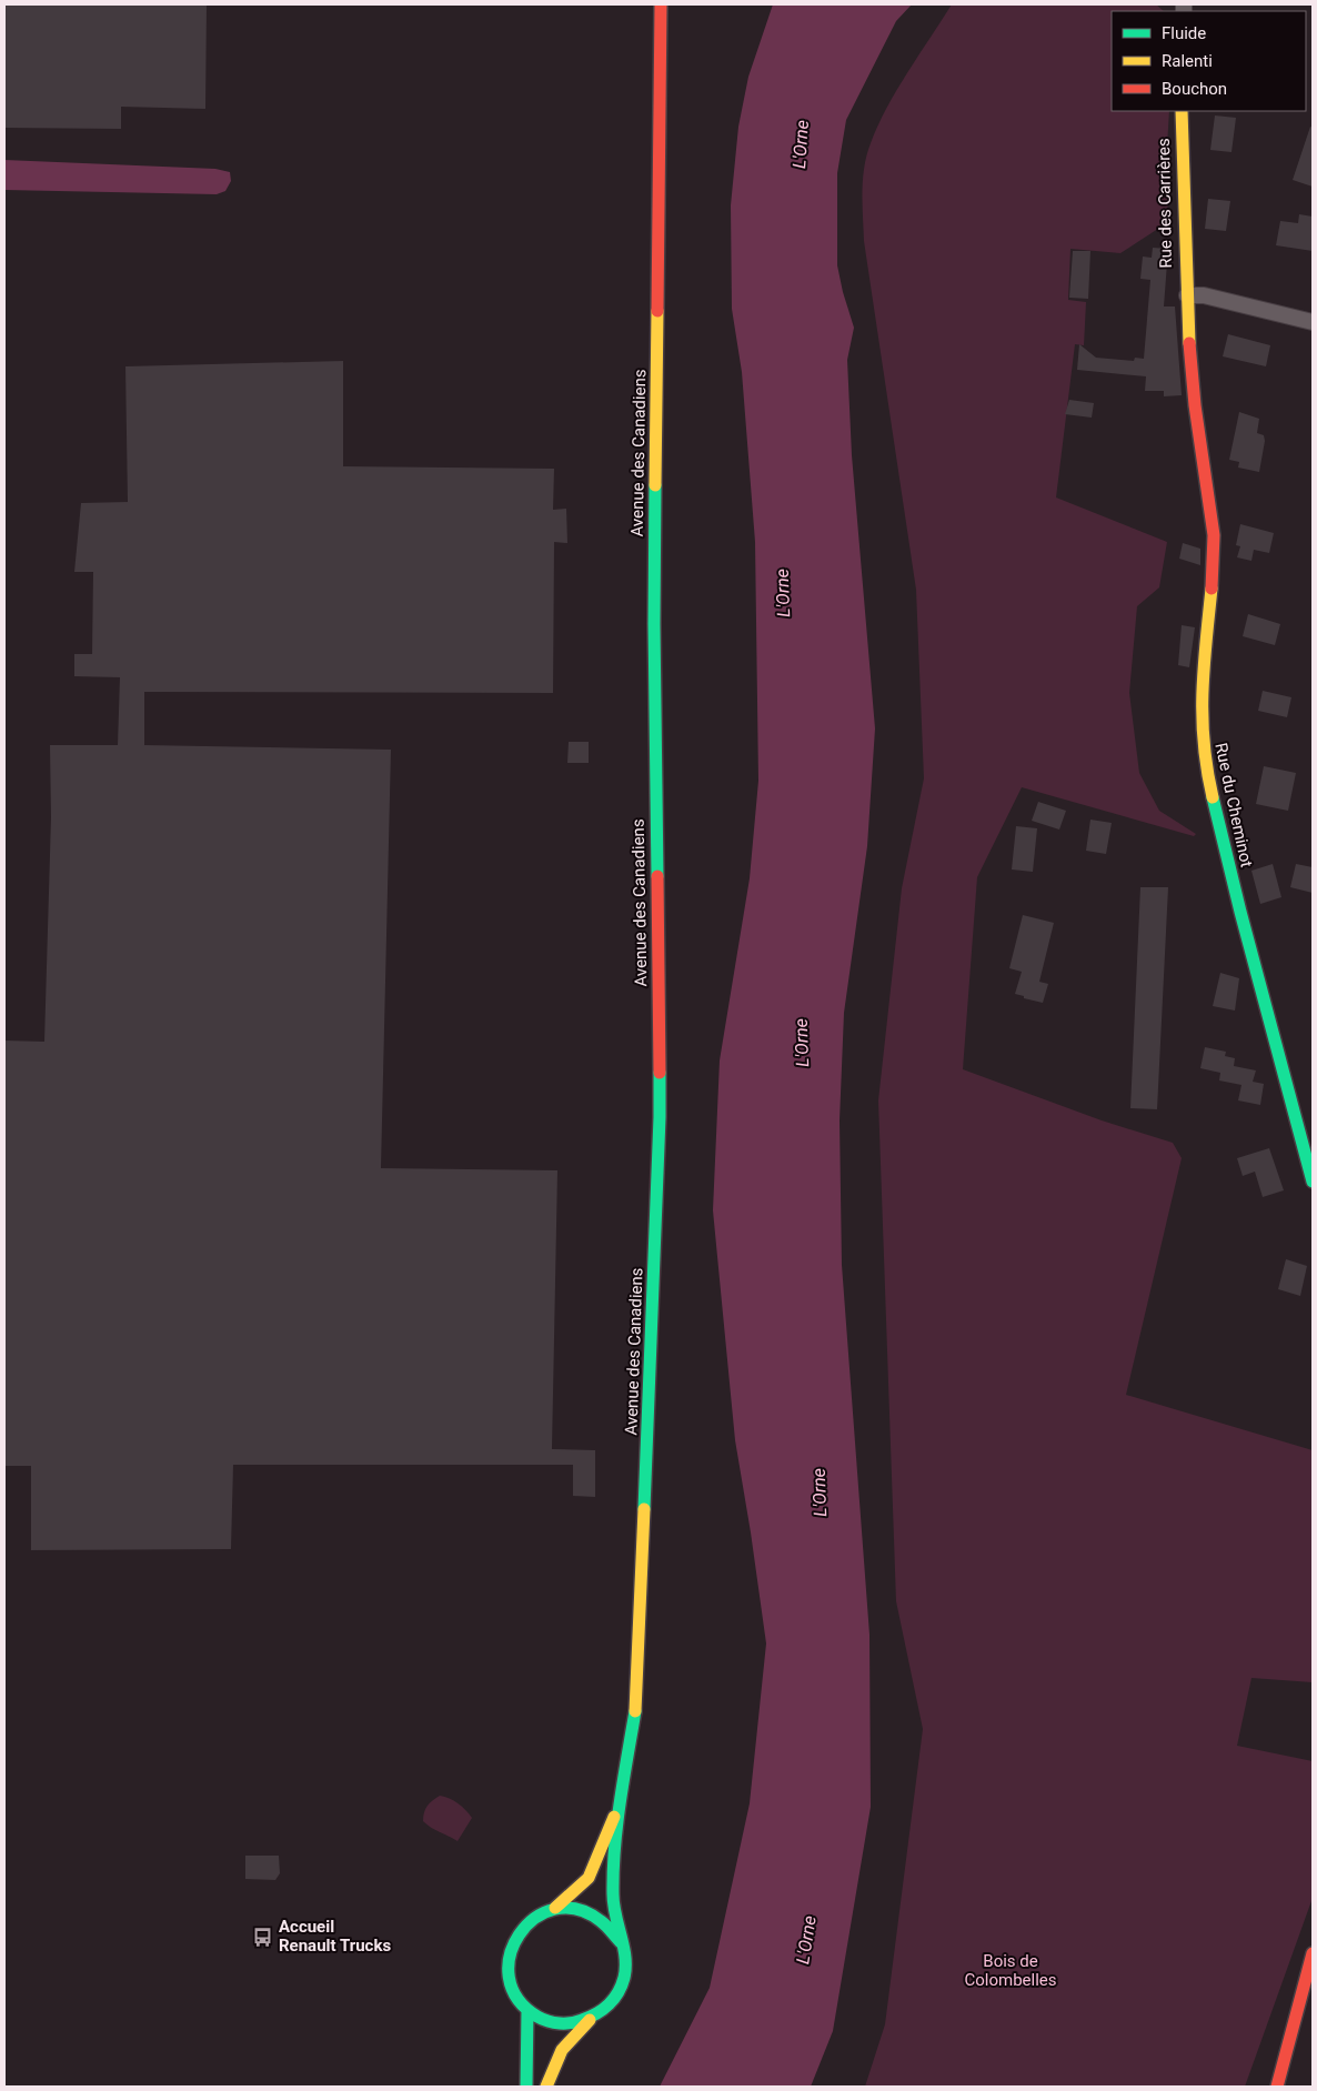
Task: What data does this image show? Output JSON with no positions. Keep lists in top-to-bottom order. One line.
{"streets":{"street":["Rue des Carrières","Avenue des Canadiens","Rue du Cheminot"]},"crossings":[["Rue des Carrières","Rue du Cheminot"]],"water":["L'Orne"],"parks":["Bois de Colombelles"],"places":{"bus stop":["Accueil Renault Trucks"]},"legend":["Fluide","Ralenti","Bouchon"]}
